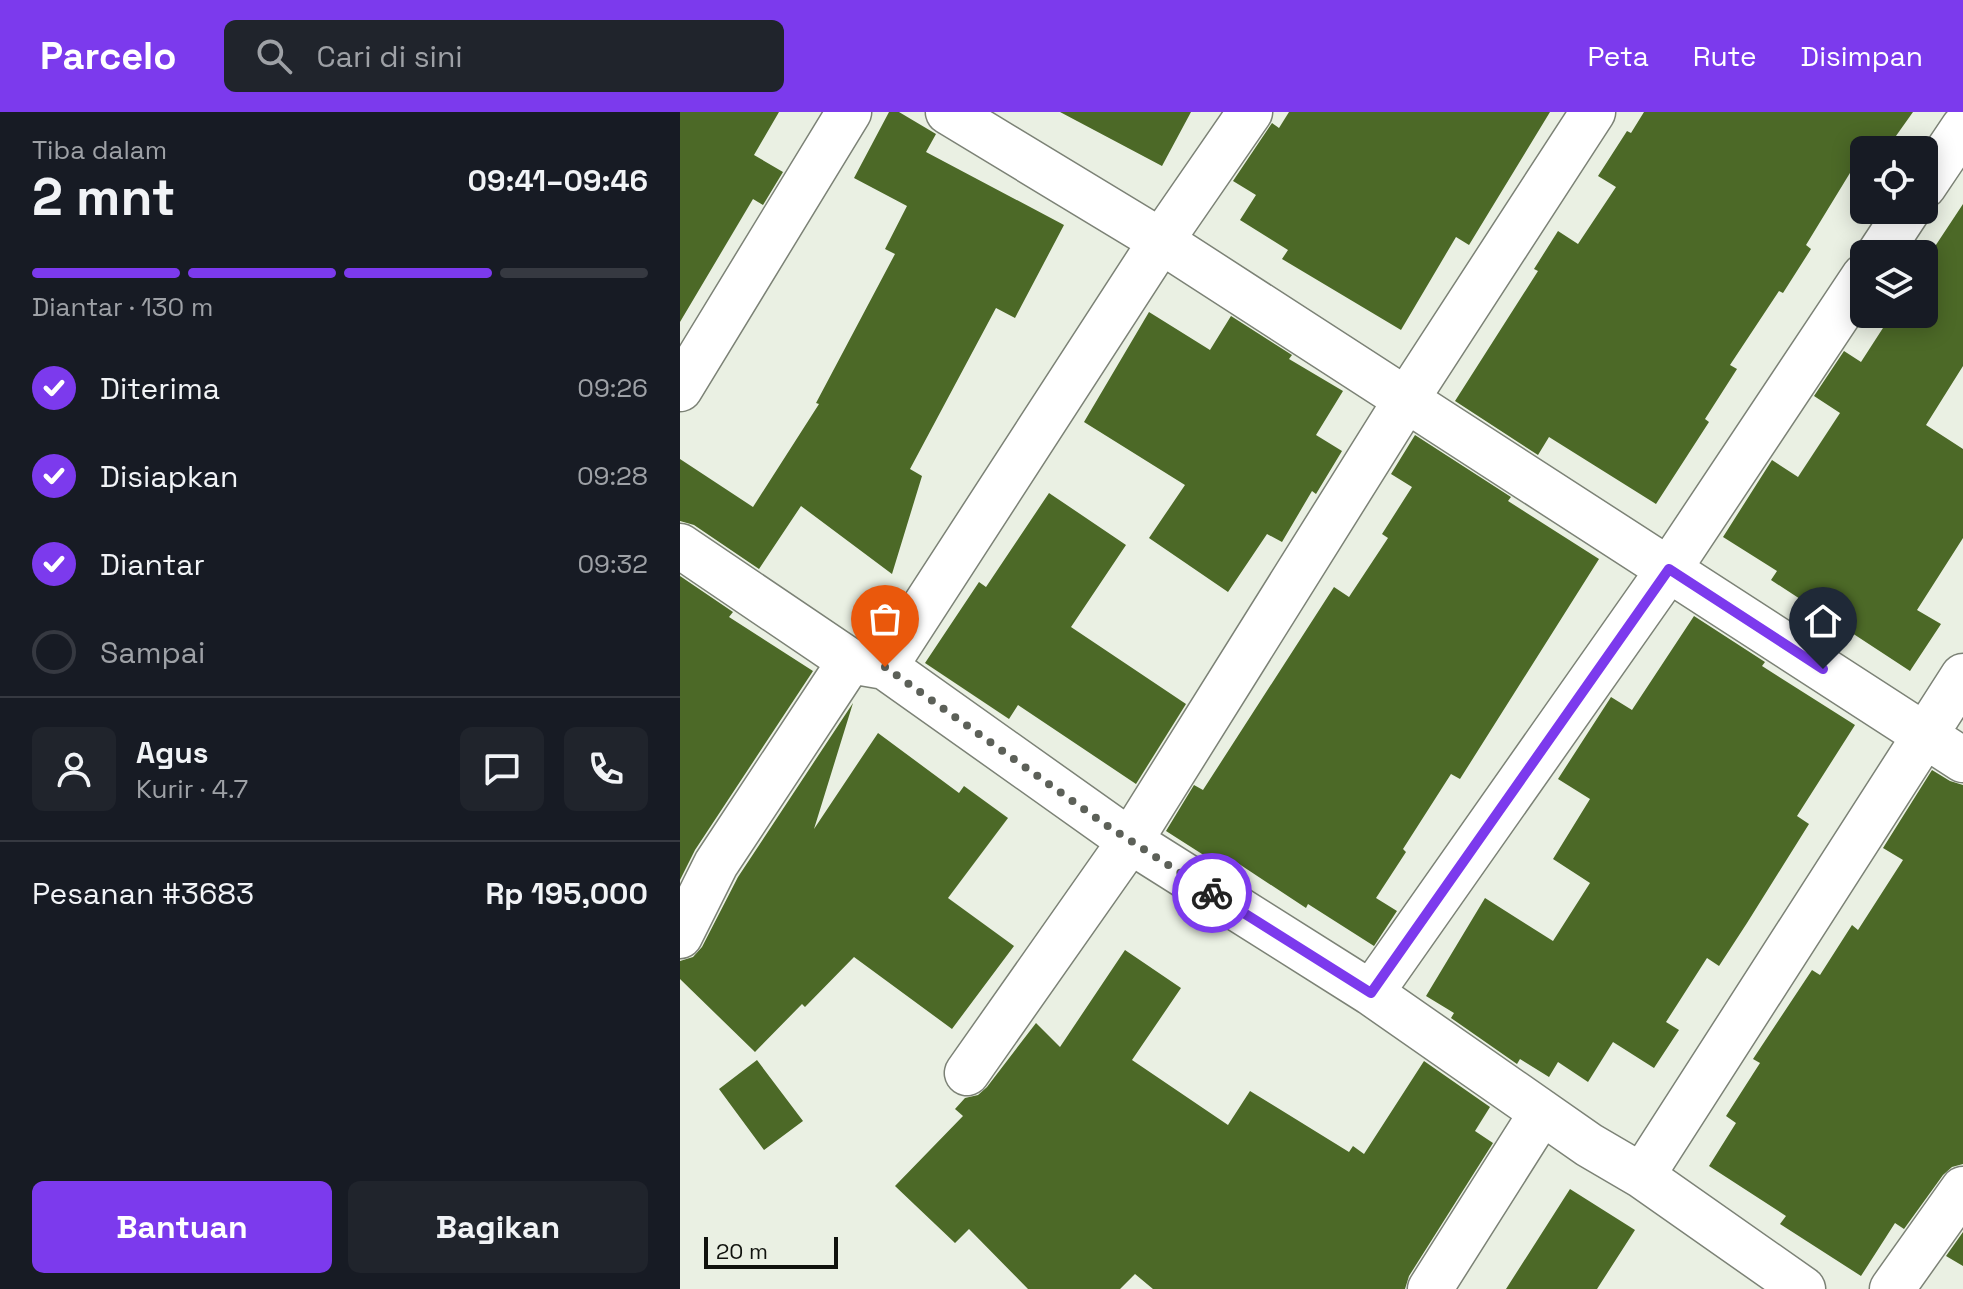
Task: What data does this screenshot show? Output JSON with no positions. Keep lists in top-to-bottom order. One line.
{"scale_bar":"20 m","page":{"header":"Parcelo","search":"Cari di sini","nav":["Peta","Rute","Disimpan"],"heading":["2 mnt","Tiba dalam","09:41–09:46"],"panel":["Agus","Kurir · 4.7","Pesanan #3683","Rp 195,000"],"bar":"Diantar · 130 m","list":[["Diterima","09:26"],["Disiapkan","09:28"],["Diantar","09:32"],"Sampai"],"buttons":["Bantuan","Bagikan"],"scale":"20 m"}}
